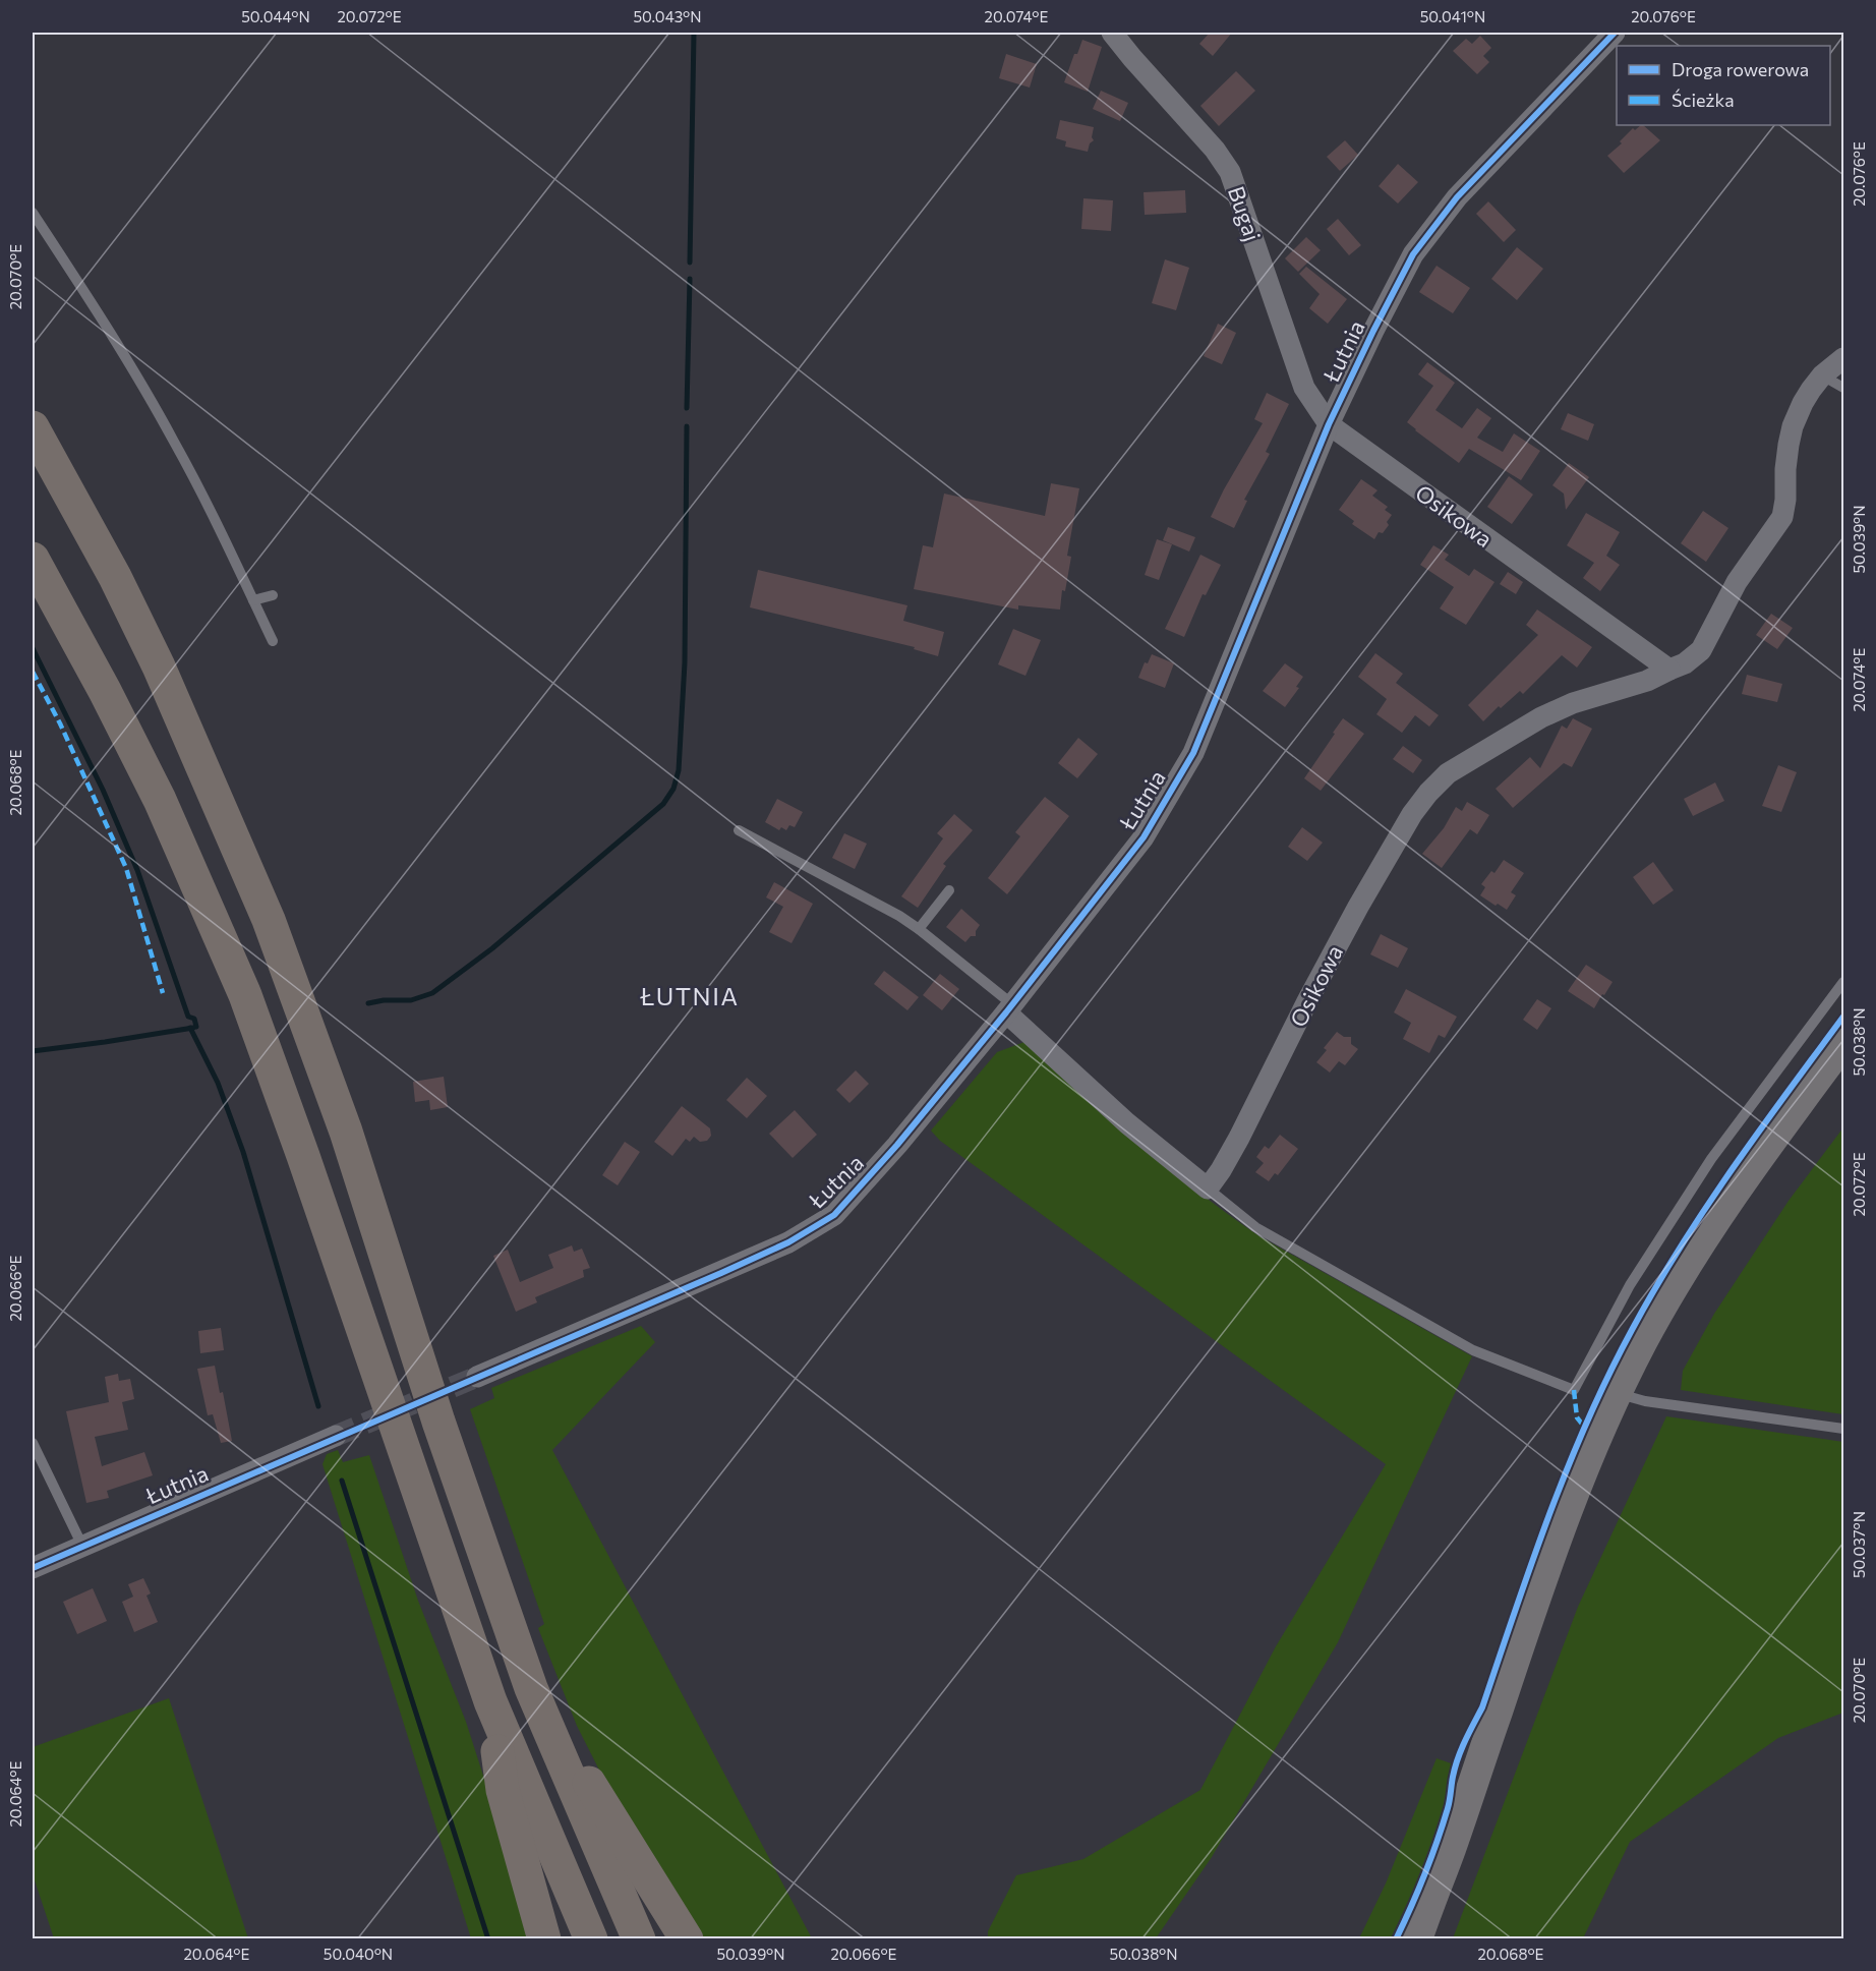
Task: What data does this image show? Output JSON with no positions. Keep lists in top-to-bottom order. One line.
{"streets":{"street":["Bugaj","Łutnia","Osikowa"]},"crossings":[["Bugaj","Łutnia"],["Bugaj","Osikowa"],["Łutnia","Osikowa"]],"districts":["ŁUTNIA"],"legend":["Droga rowerowa","Ścieżka"],"coordinates":["50.044°N","20.072°E","50.043°N","20.074°E","50.041°N","20.076°E","20.070°E","50.039°N","20.068°E","50.038°N","20.066°E","50.037°N","20.064°E","50.040°N"]}
